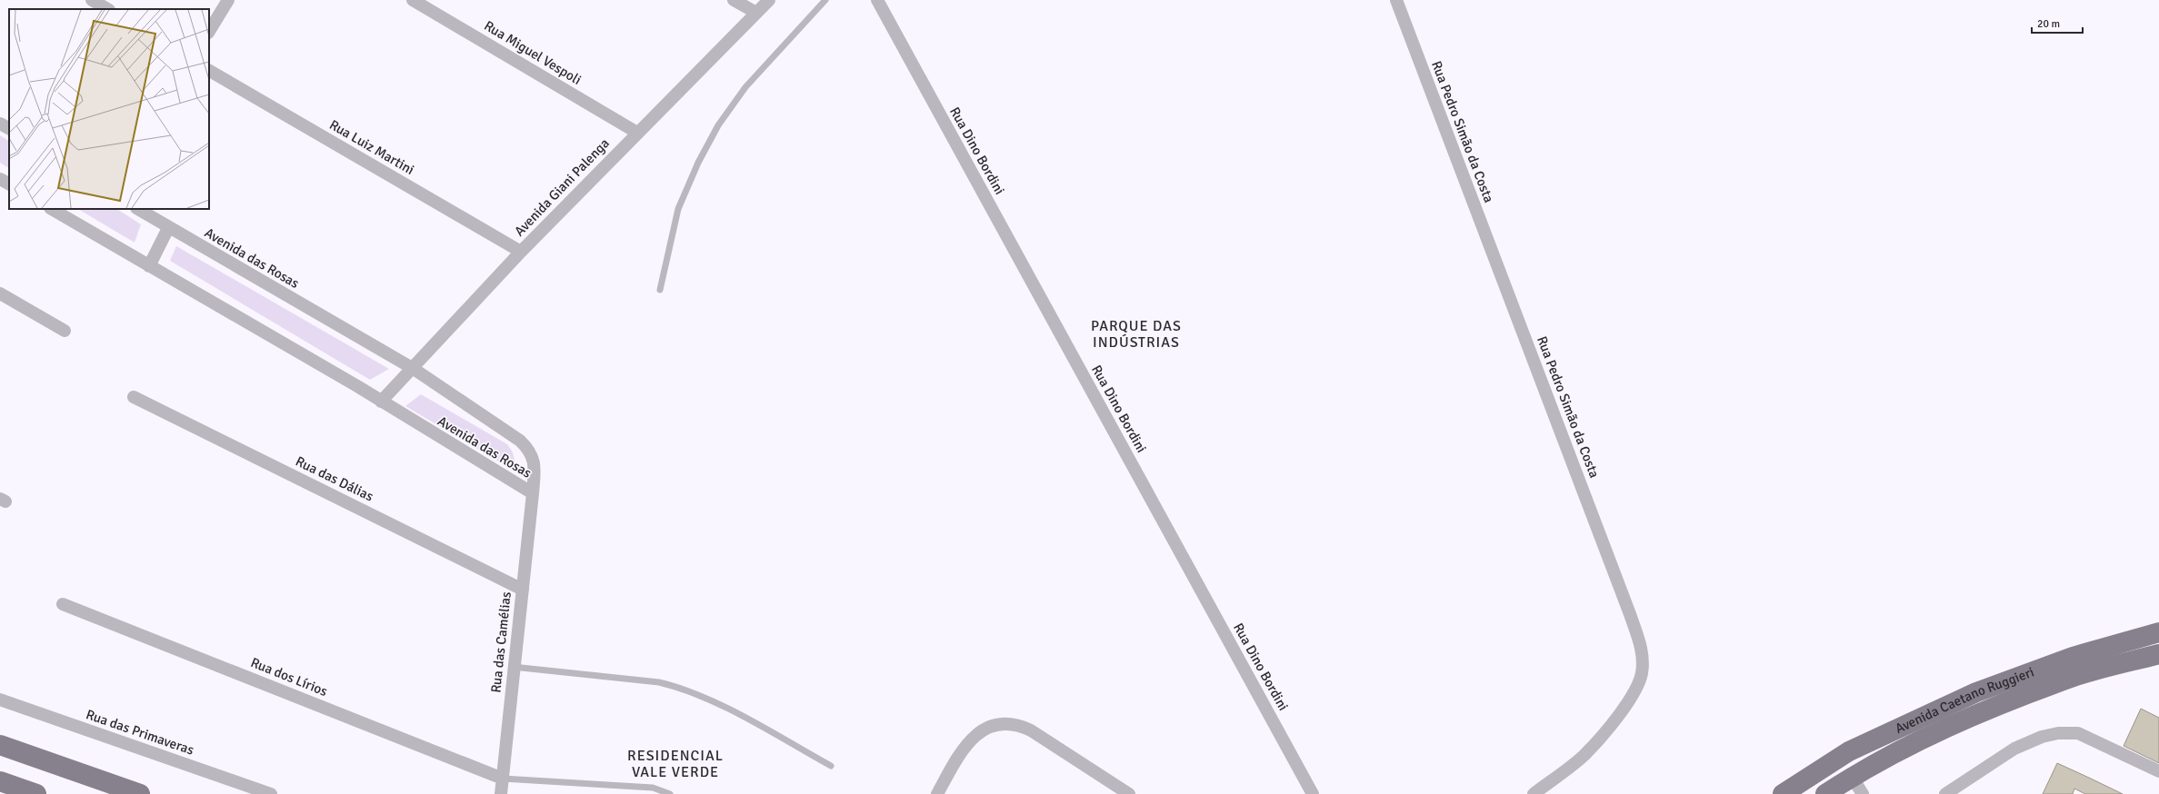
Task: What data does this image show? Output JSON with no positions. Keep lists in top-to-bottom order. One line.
{"streets":{"main road":["Avenida Caetano Ruggieri"],"street":["Rua Miguel Vespoli","Rua Pedro Simão da Costa","Rua Luiz Martini","Rua Dino Bordini","Avenida Giani Palenga","Avenida das Rosas","Rua das Dálias","Rua das Camélias","Rua dos Lírios","Rua das Primaveras"]},"crossings":[["Rua Miguel Vespoli","Avenida Giani Palenga"],["Rua Luiz Martini","Avenida Giani Palenga"],["Avenida Giani Palenga","Avenida das Rosas"],["Avenida das Rosas","Rua das Camélias"],["Rua das Dálias","Rua das Camélias"],["Rua das Camélias","Rua dos Lírios"]],"districts":["PARQUE DAS INDÚSTRIAS","RESIDENCIAL VALE VERDE"],"scale_bar":"20 m"}
